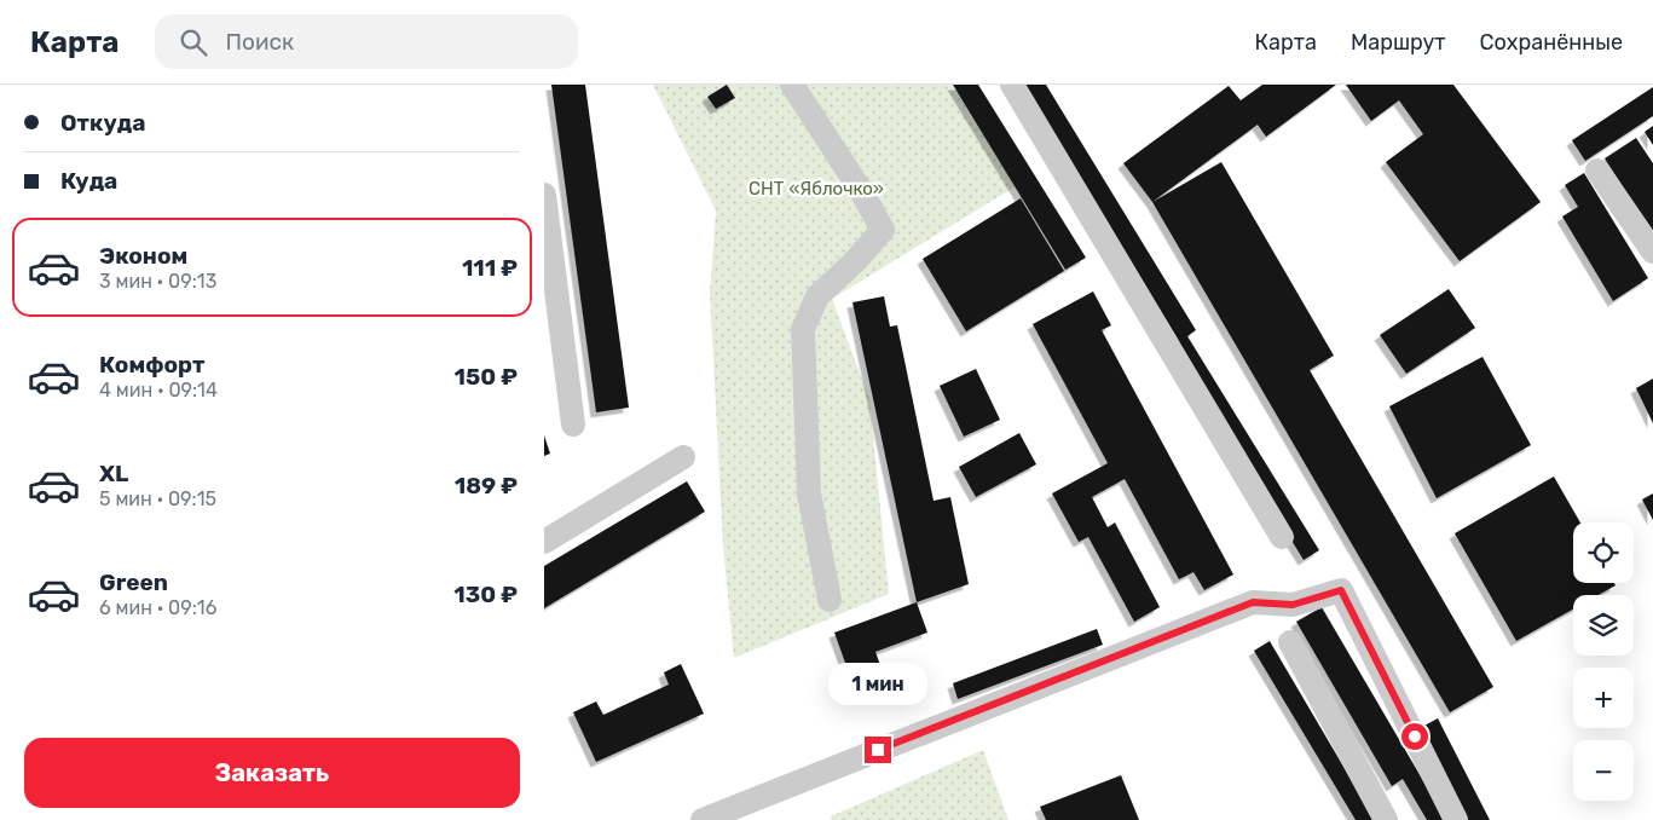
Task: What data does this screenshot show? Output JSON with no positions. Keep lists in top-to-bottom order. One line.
{"parks":["СНТ «Яблочко»"],"page":{"header":"Карта","search":"Поиск","nav":["Карта","Маршрут","Сохранённые"],"banner":["Откуда","Куда"],"list":[{"name":"Эконом","note":"3 мин · 09:13","value":"111 ₽"},{"name":"Комфорт","note":"4 мин · 09:14","value":"150 ₽"},{"name":"XL","note":"5 мин · 09:15","value":"189 ₽"},{"name":"Green","note":"6 мин · 09:16","value":"130 ₽"}],"map_buttons":["+","−"],"bubble":"1 мин","buttons":"Заказать"}}
